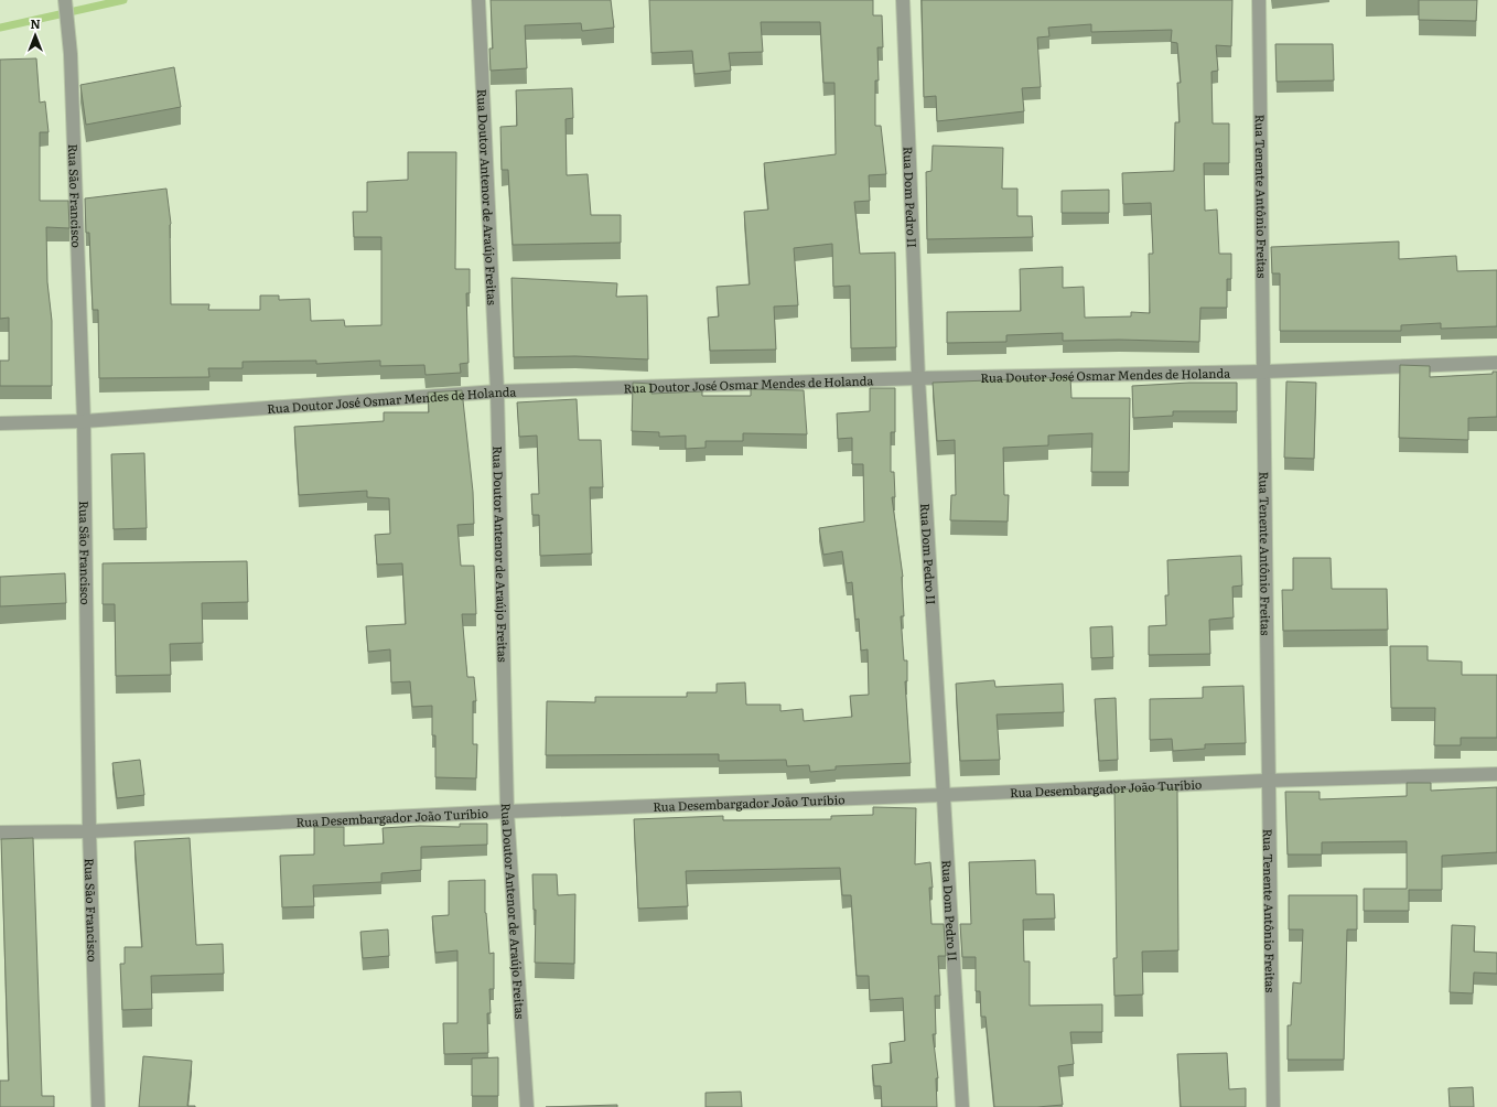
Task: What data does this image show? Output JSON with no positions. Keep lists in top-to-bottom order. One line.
{"streets":{"street":["Rua São Francisco","Rua Doutor Antenor de Araújo Freitas","Rua Tenente Antônio Freitas","Rua Dom Pedro II","Rua Doutor José Osmar Mendes de Holanda","Rua Desembargador João Turíbio"]},"crossings":[["Rua São Francisco","Rua Doutor José Osmar Mendes de Holanda"],["Rua São Francisco","Rua Desembargador João Turíbio"],["Rua Doutor Antenor de Araújo Freitas","Rua Doutor José Osmar Mendes de Holanda"],["Rua Doutor Antenor de Araújo Freitas","Rua Desembargador João Turíbio"],["Rua Tenente Antônio Freitas","Rua Doutor José Osmar Mendes de Holanda"],["Rua Tenente Antônio Freitas","Rua Desembargador João Turíbio"],["Rua Dom Pedro II","Rua Doutor José Osmar Mendes de Holanda"],["Rua Dom Pedro II","Rua Desembargador João Turíbio"]],"north":"top"}
